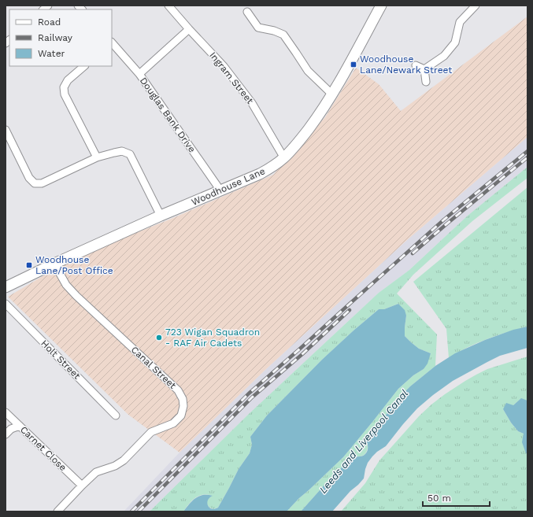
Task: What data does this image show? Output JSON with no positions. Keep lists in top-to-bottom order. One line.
{"streets":{"main road":["Woodhouse Lane"],"street":["Ingram Street","Douglas Bank Drive","Holt Street","Canal Street","Carnet Close"]},"crossings":[["Ingram Street","Woodhouse Lane"],["Douglas Bank Drive","Woodhouse Lane"],["Woodhouse Lane","Canal Street"],["Canal Street","Carnet Close"]],"water":["Leeds and Liverpool Canal"],"places":{"transit":["Woodhouse Lane/Newark Street","Woodhouse Lane/Post Office"],"other":["723 Wigan Squadron - RAF Air Cadets"]},"legend":["Road","Railway","Water"],"scale_bar":"50 m"}
